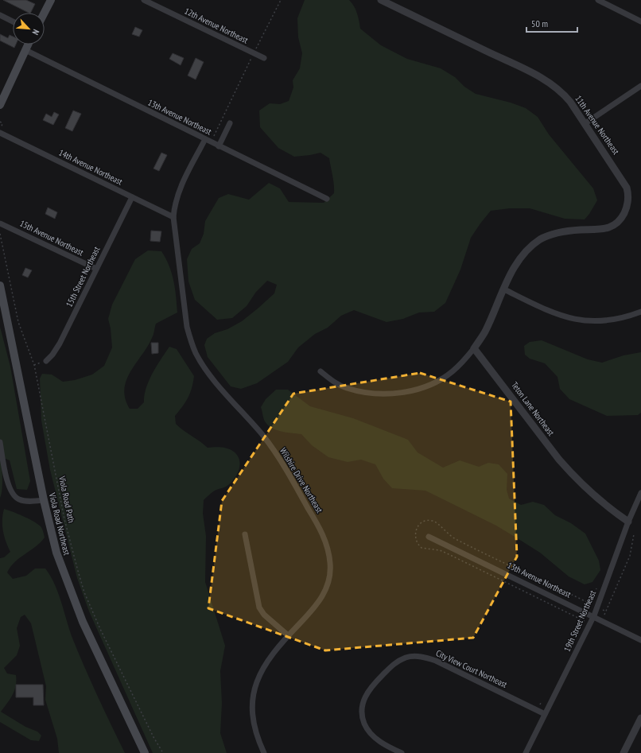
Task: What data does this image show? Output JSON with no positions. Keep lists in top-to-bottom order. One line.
{"streets":{"main road":["Viola Road Northeast"],"street":["12th Avenue Northeast","13th Avenue Northeast","11th Avenue Northeast","14th Avenue Northeast","15th Avenue Northeast","15th Street Northeast","Teton Lane Northeast","Wilshire Drive Northeast","19th Street Northeast","City View Court Northeast"],"path":["Viola Road Path"]},"crossings":[["13th Avenue Northeast","19th Street Northeast"],["14th Avenue Northeast","15th Street Northeast"],["14th Avenue Northeast","Wilshire Drive Northeast"],["15th Avenue Northeast","15th Street Northeast"],["Teton Lane Northeast","19th Street Northeast"],["19th Street Northeast","City View Court Northeast"]],"scale_bar":"50 m","north":"bottom right"}
